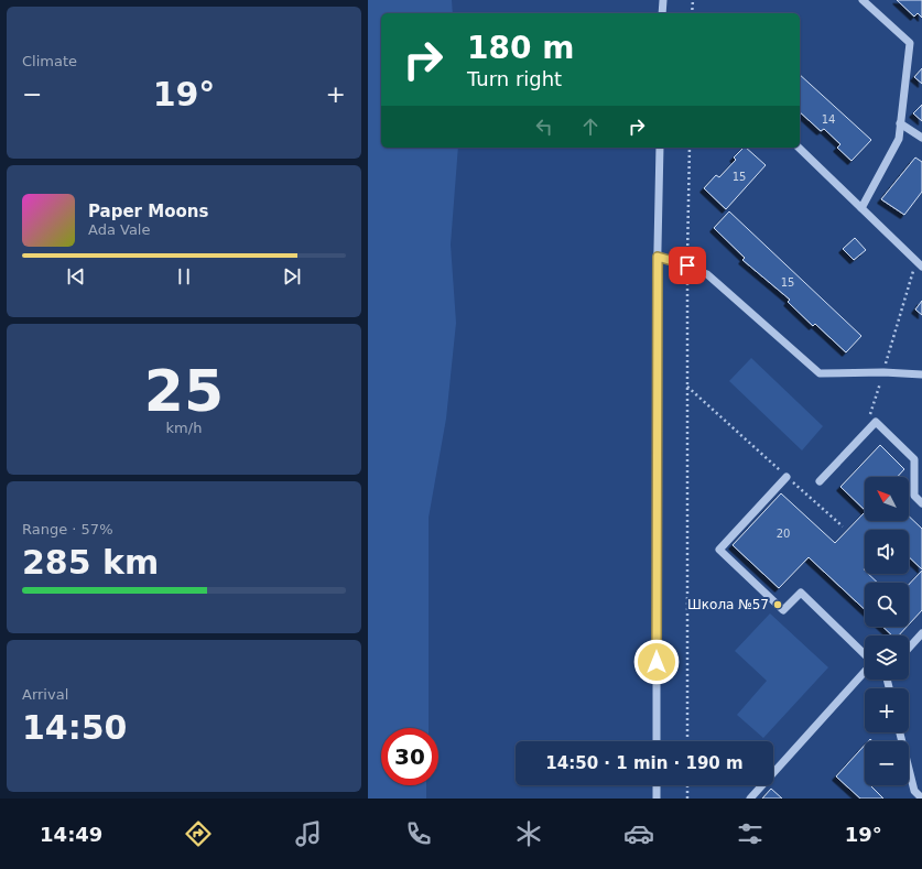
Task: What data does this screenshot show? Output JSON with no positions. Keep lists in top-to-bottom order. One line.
{"places":["Школа №57"],"house_numbers":["14","15","15","20"],"north":"top left","page":{"tile":["Climate",["25","km/h"],["Range · 57%","285 km"],["Arrival","14:50"]],"turn":["180 m","Turn right"],"heat":["−","19°","+"],"song":["Paper Moons","Ada Vale"],"map_buttons":["+","−"],"limit":"30","trip":"14:50 · 1 min · 190 m","tabs":["14:49","19°"]}}
